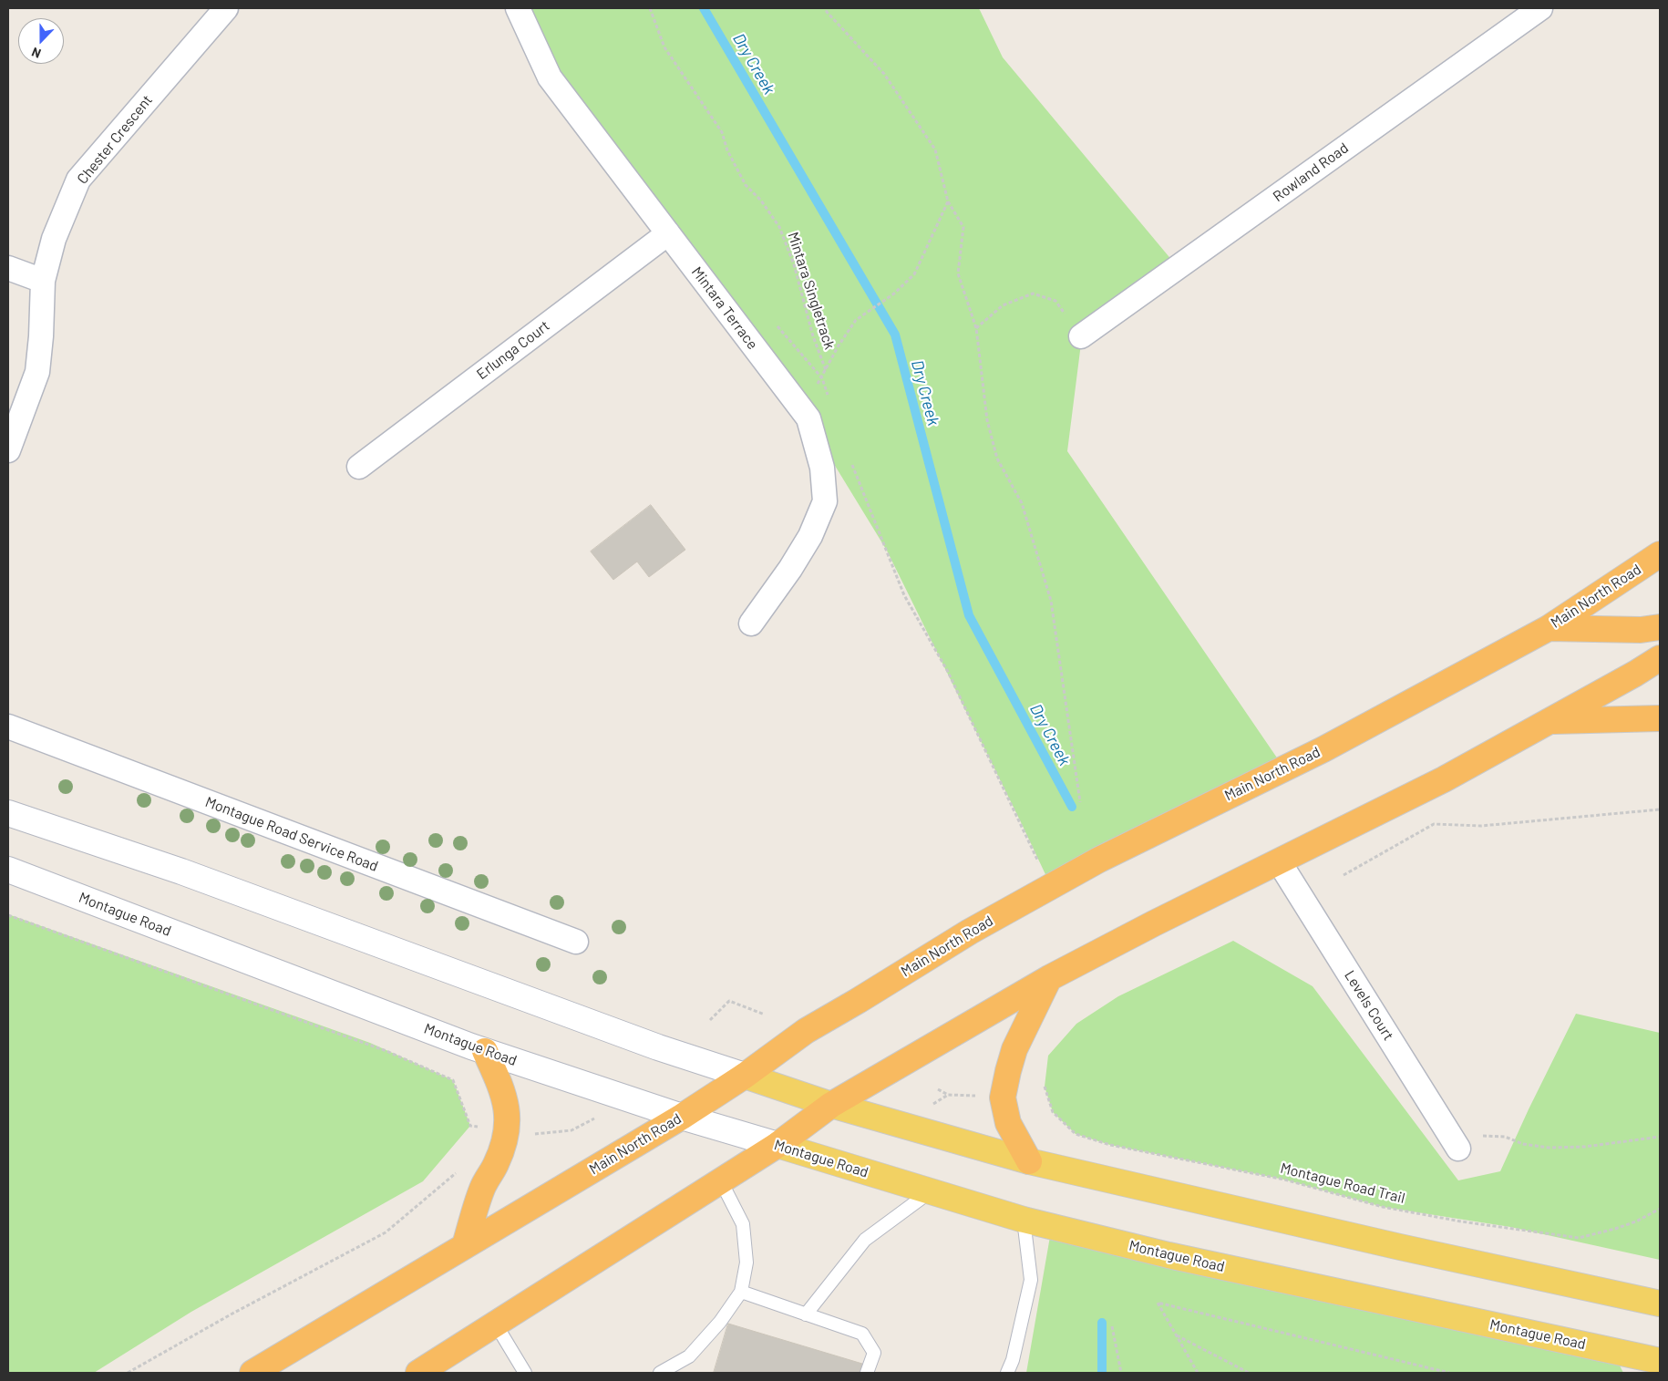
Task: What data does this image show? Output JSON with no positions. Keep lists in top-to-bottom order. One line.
{"streets":{"highway":["Main North Road"],"main road":["Montague Road"],"street":["Chester Crescent","Rowland Road","Mintara Terrace","Erlunga Court","Montague Road Service Road","Levels Court"],"path":["Mintara Singletrack","Montague Road Trail"]},"crossings":[["Mintara Terrace","Erlunga Court"],["Main North Road","Montague Road"]],"water":["Dry Creek"],"north":"bottom"}
